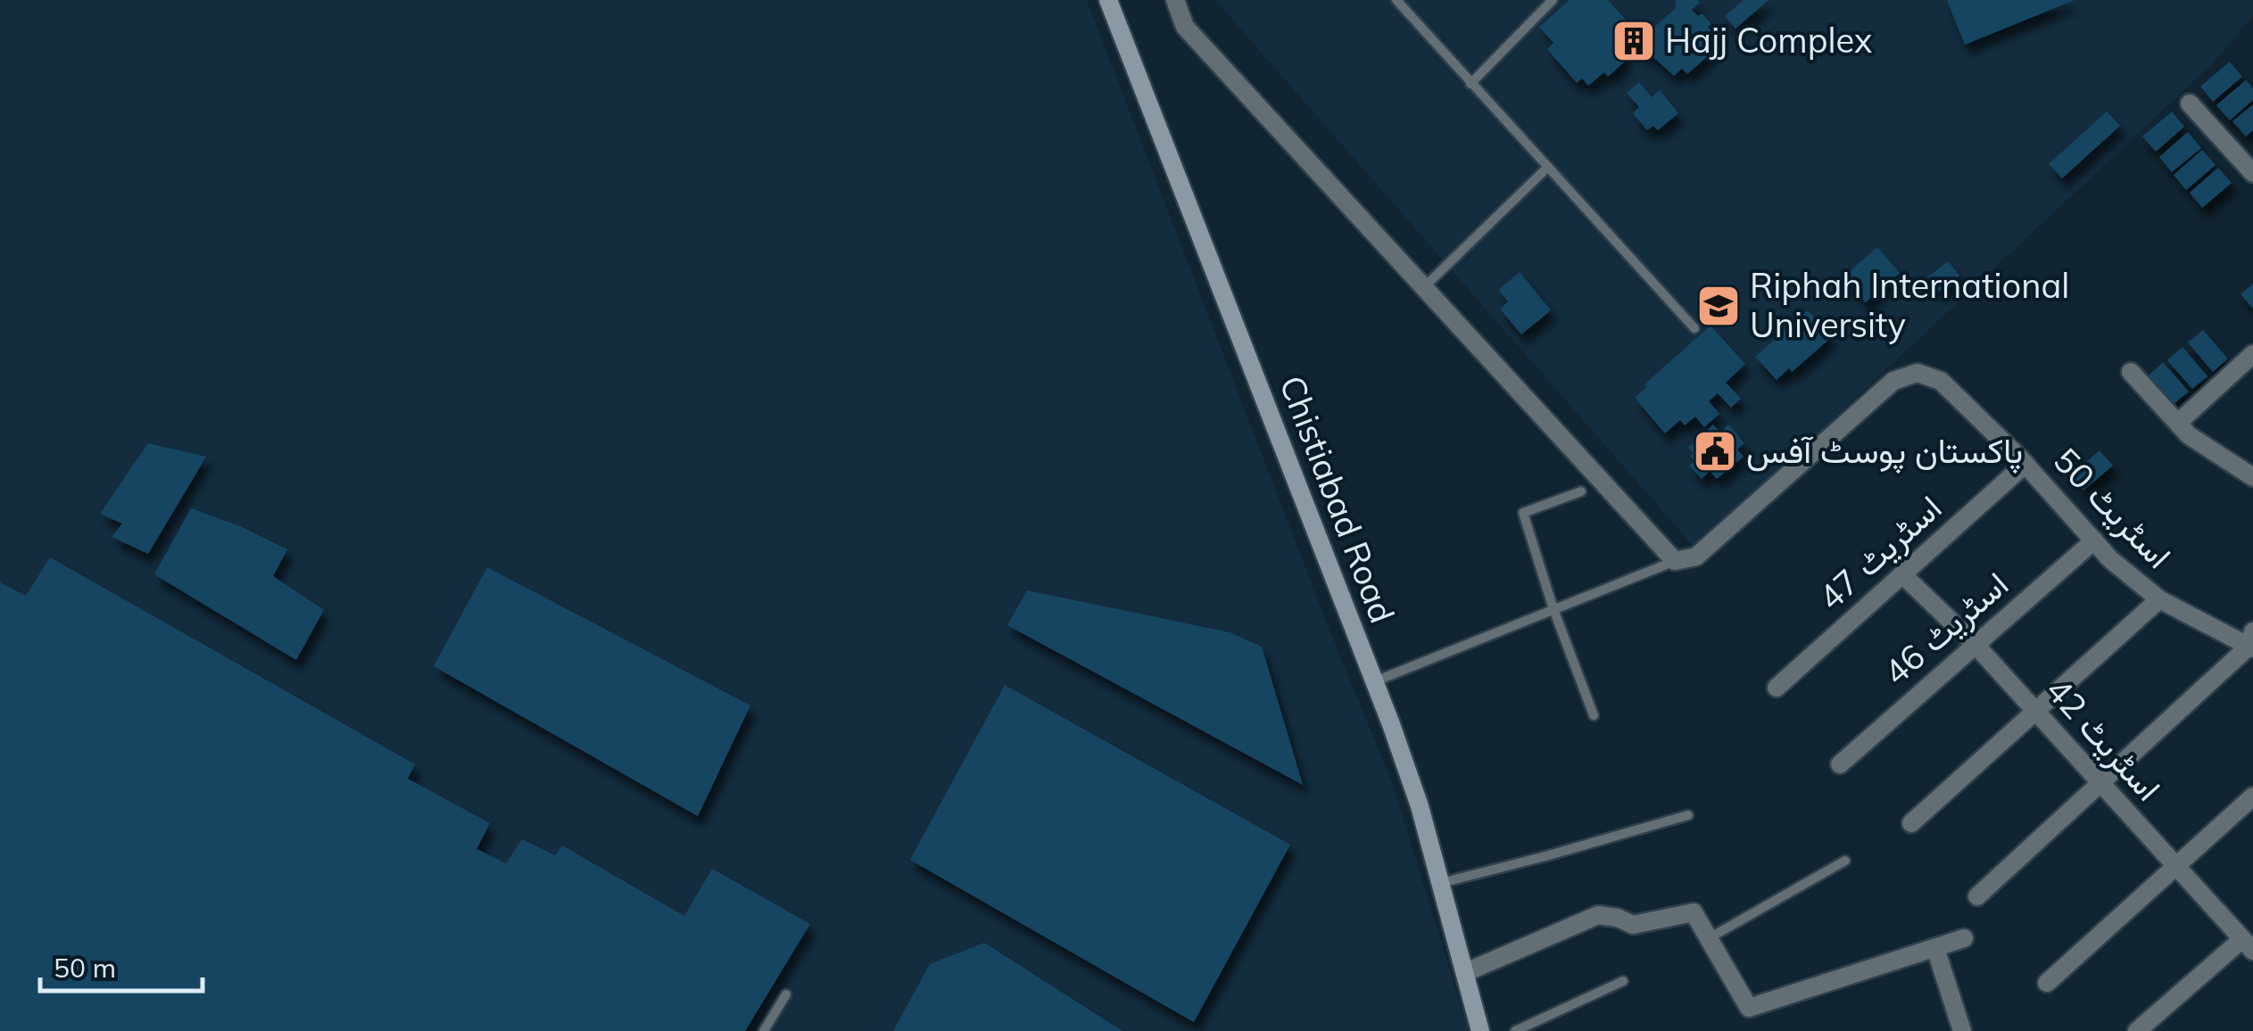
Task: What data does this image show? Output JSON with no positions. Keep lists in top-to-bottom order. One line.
{"streets":{"main road":["Chistiabad Road"],"street":["اسٹریٹ 50","اسٹریٹ 47","اسٹریٹ 46","اسٹریٹ 42"]},"crossings":[["اسٹریٹ 50","اسٹریٹ 47"],["اسٹریٹ 50","اسٹریٹ 46"],["اسٹریٹ 47","اسٹریٹ 42"],["اسٹریٹ 46","اسٹریٹ 42"]],"places":{"building":["Hajj Complex"],"school or university":["Riphah International University"],"public building":["پاکستان پوسٹ آفس"]},"scale_bar":"50 m"}
